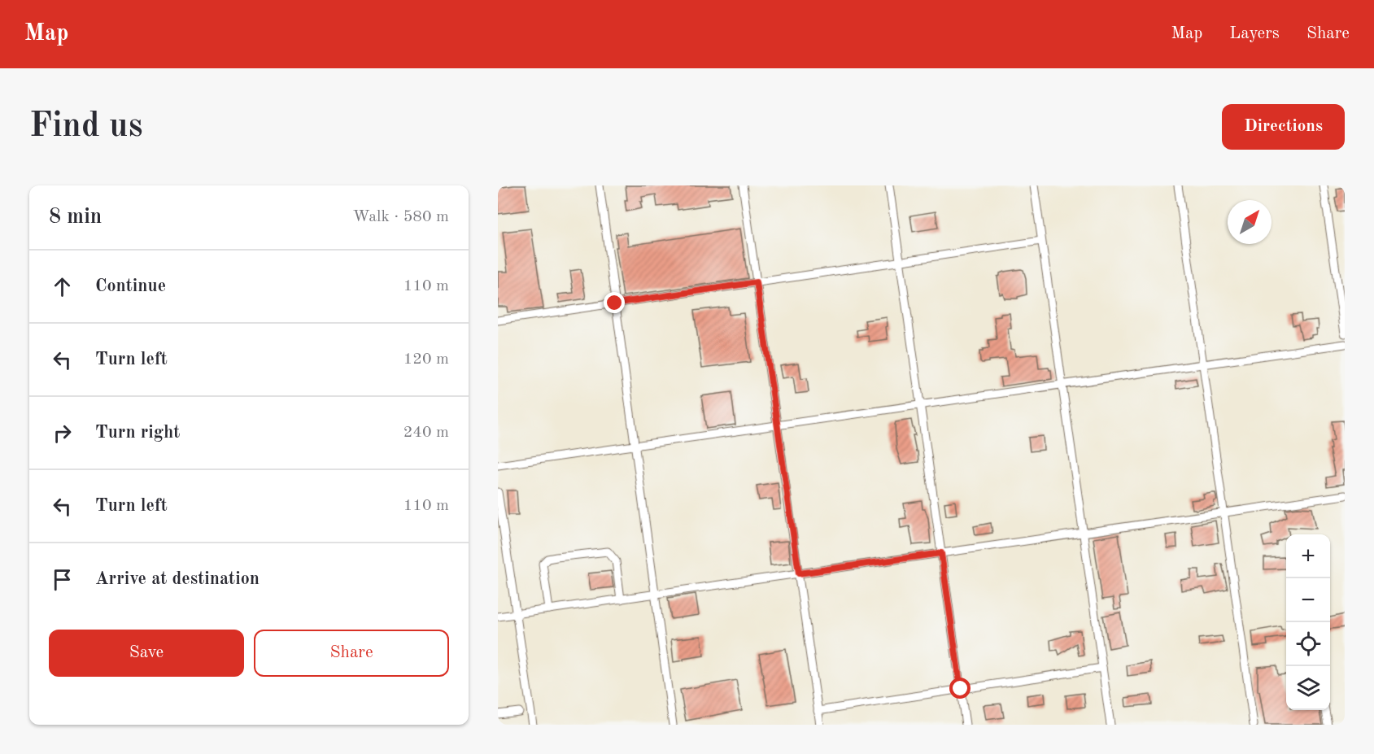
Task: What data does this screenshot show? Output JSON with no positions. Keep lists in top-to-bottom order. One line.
{"north":"top right","page":{"header":"Map","nav":["Map","Layers","Share"],"buttons":["Directions",["Save","Share"]],"title":"Find us","heading":["8 min","Walk · 580 m"],"list":[["Continue","110 m"],["Turn left","120 m"],["Turn right","240 m"],["Turn left","110 m"],"Arrive at destination"],"map_buttons":["+","−"]}}
